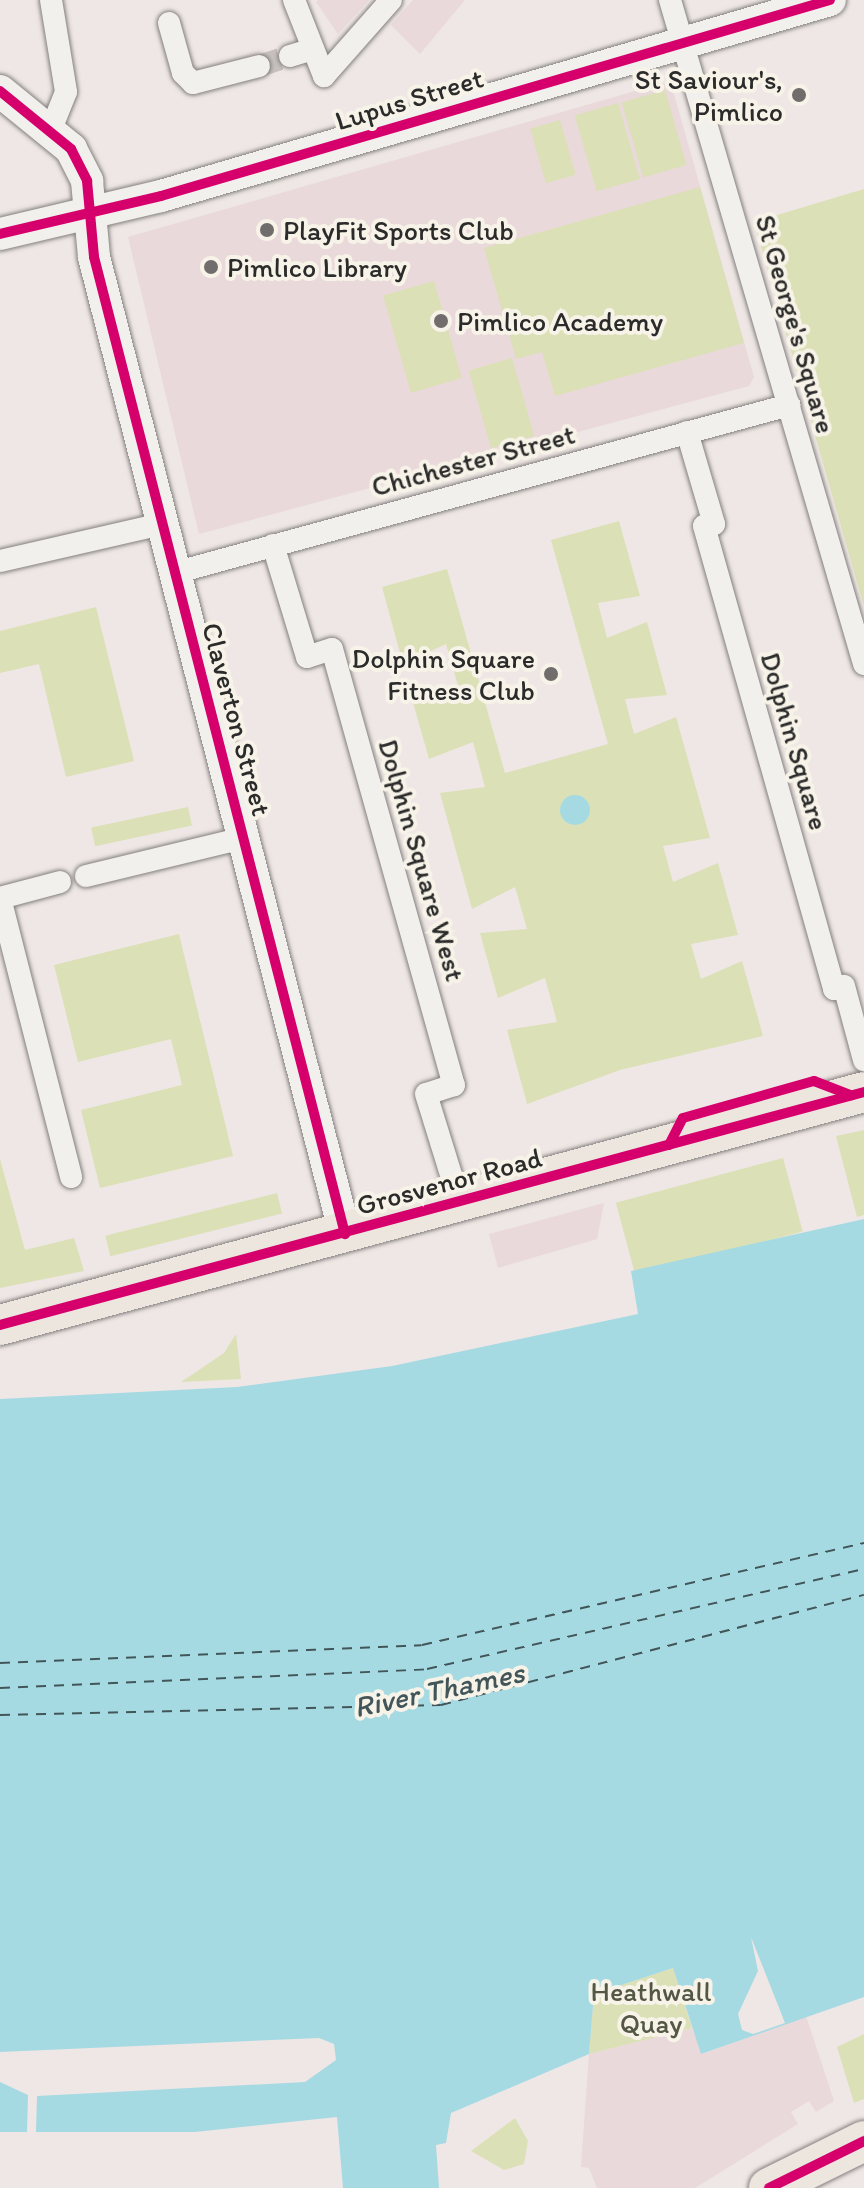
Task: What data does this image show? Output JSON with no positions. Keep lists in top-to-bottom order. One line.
{"streets":{"highway":["Grosvenor Road"],"street":["Lupus Street","St George's Square","Chichester Street","Claverton Street","Dolphin Square","Dolphin Square West"]},"crossings":[["Lupus Street","St George's Square"],["Lupus Street","Claverton Street"],["St George's Square","Chichester Street"],["Chichester Street","Claverton Street"],["Chichester Street","Dolphin Square"],["Chichester Street","Dolphin Square West"],["Claverton Street","Grosvenor Road"],["Dolphin Square West","Grosvenor Road"]],"water":["River Thames"],"parks":["Heathwall Quay"],"places":["St Saviour's, Pimlico","PlayFit Sports Club","Pimlico Library","Pimlico Academy","Dolphin Square Fitness Club"]}
